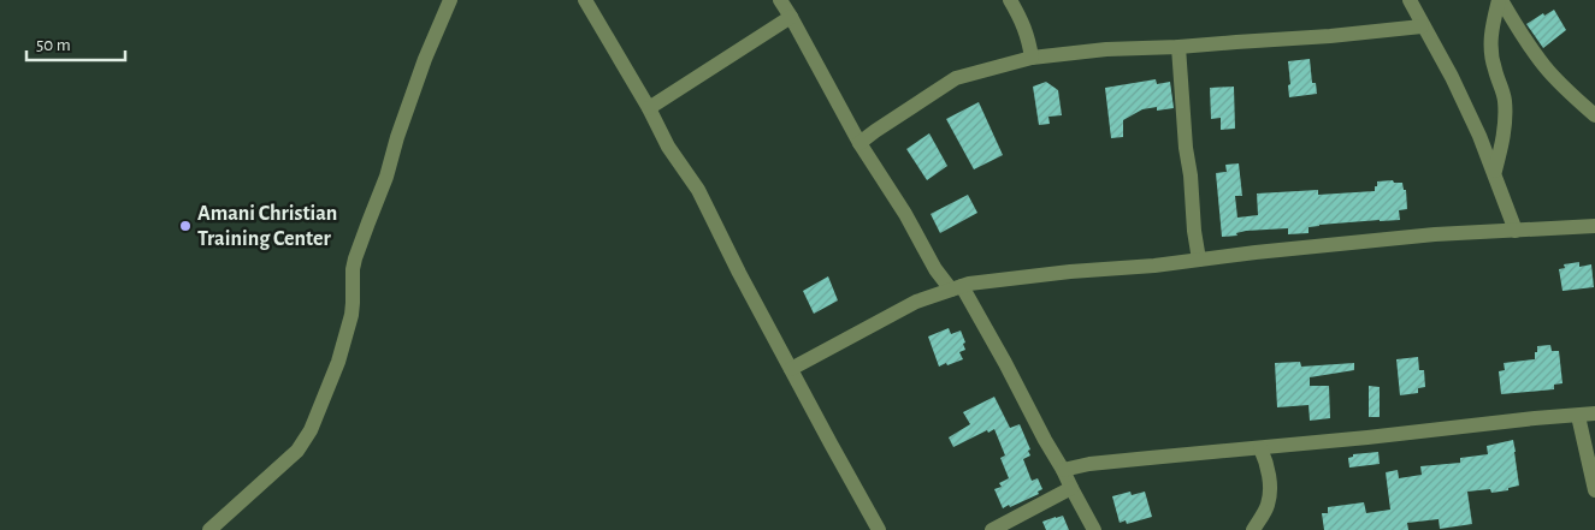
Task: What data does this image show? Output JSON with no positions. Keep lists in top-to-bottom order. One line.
{"places":["Amani Christian Training Center"],"scale_bar":"50 m"}
